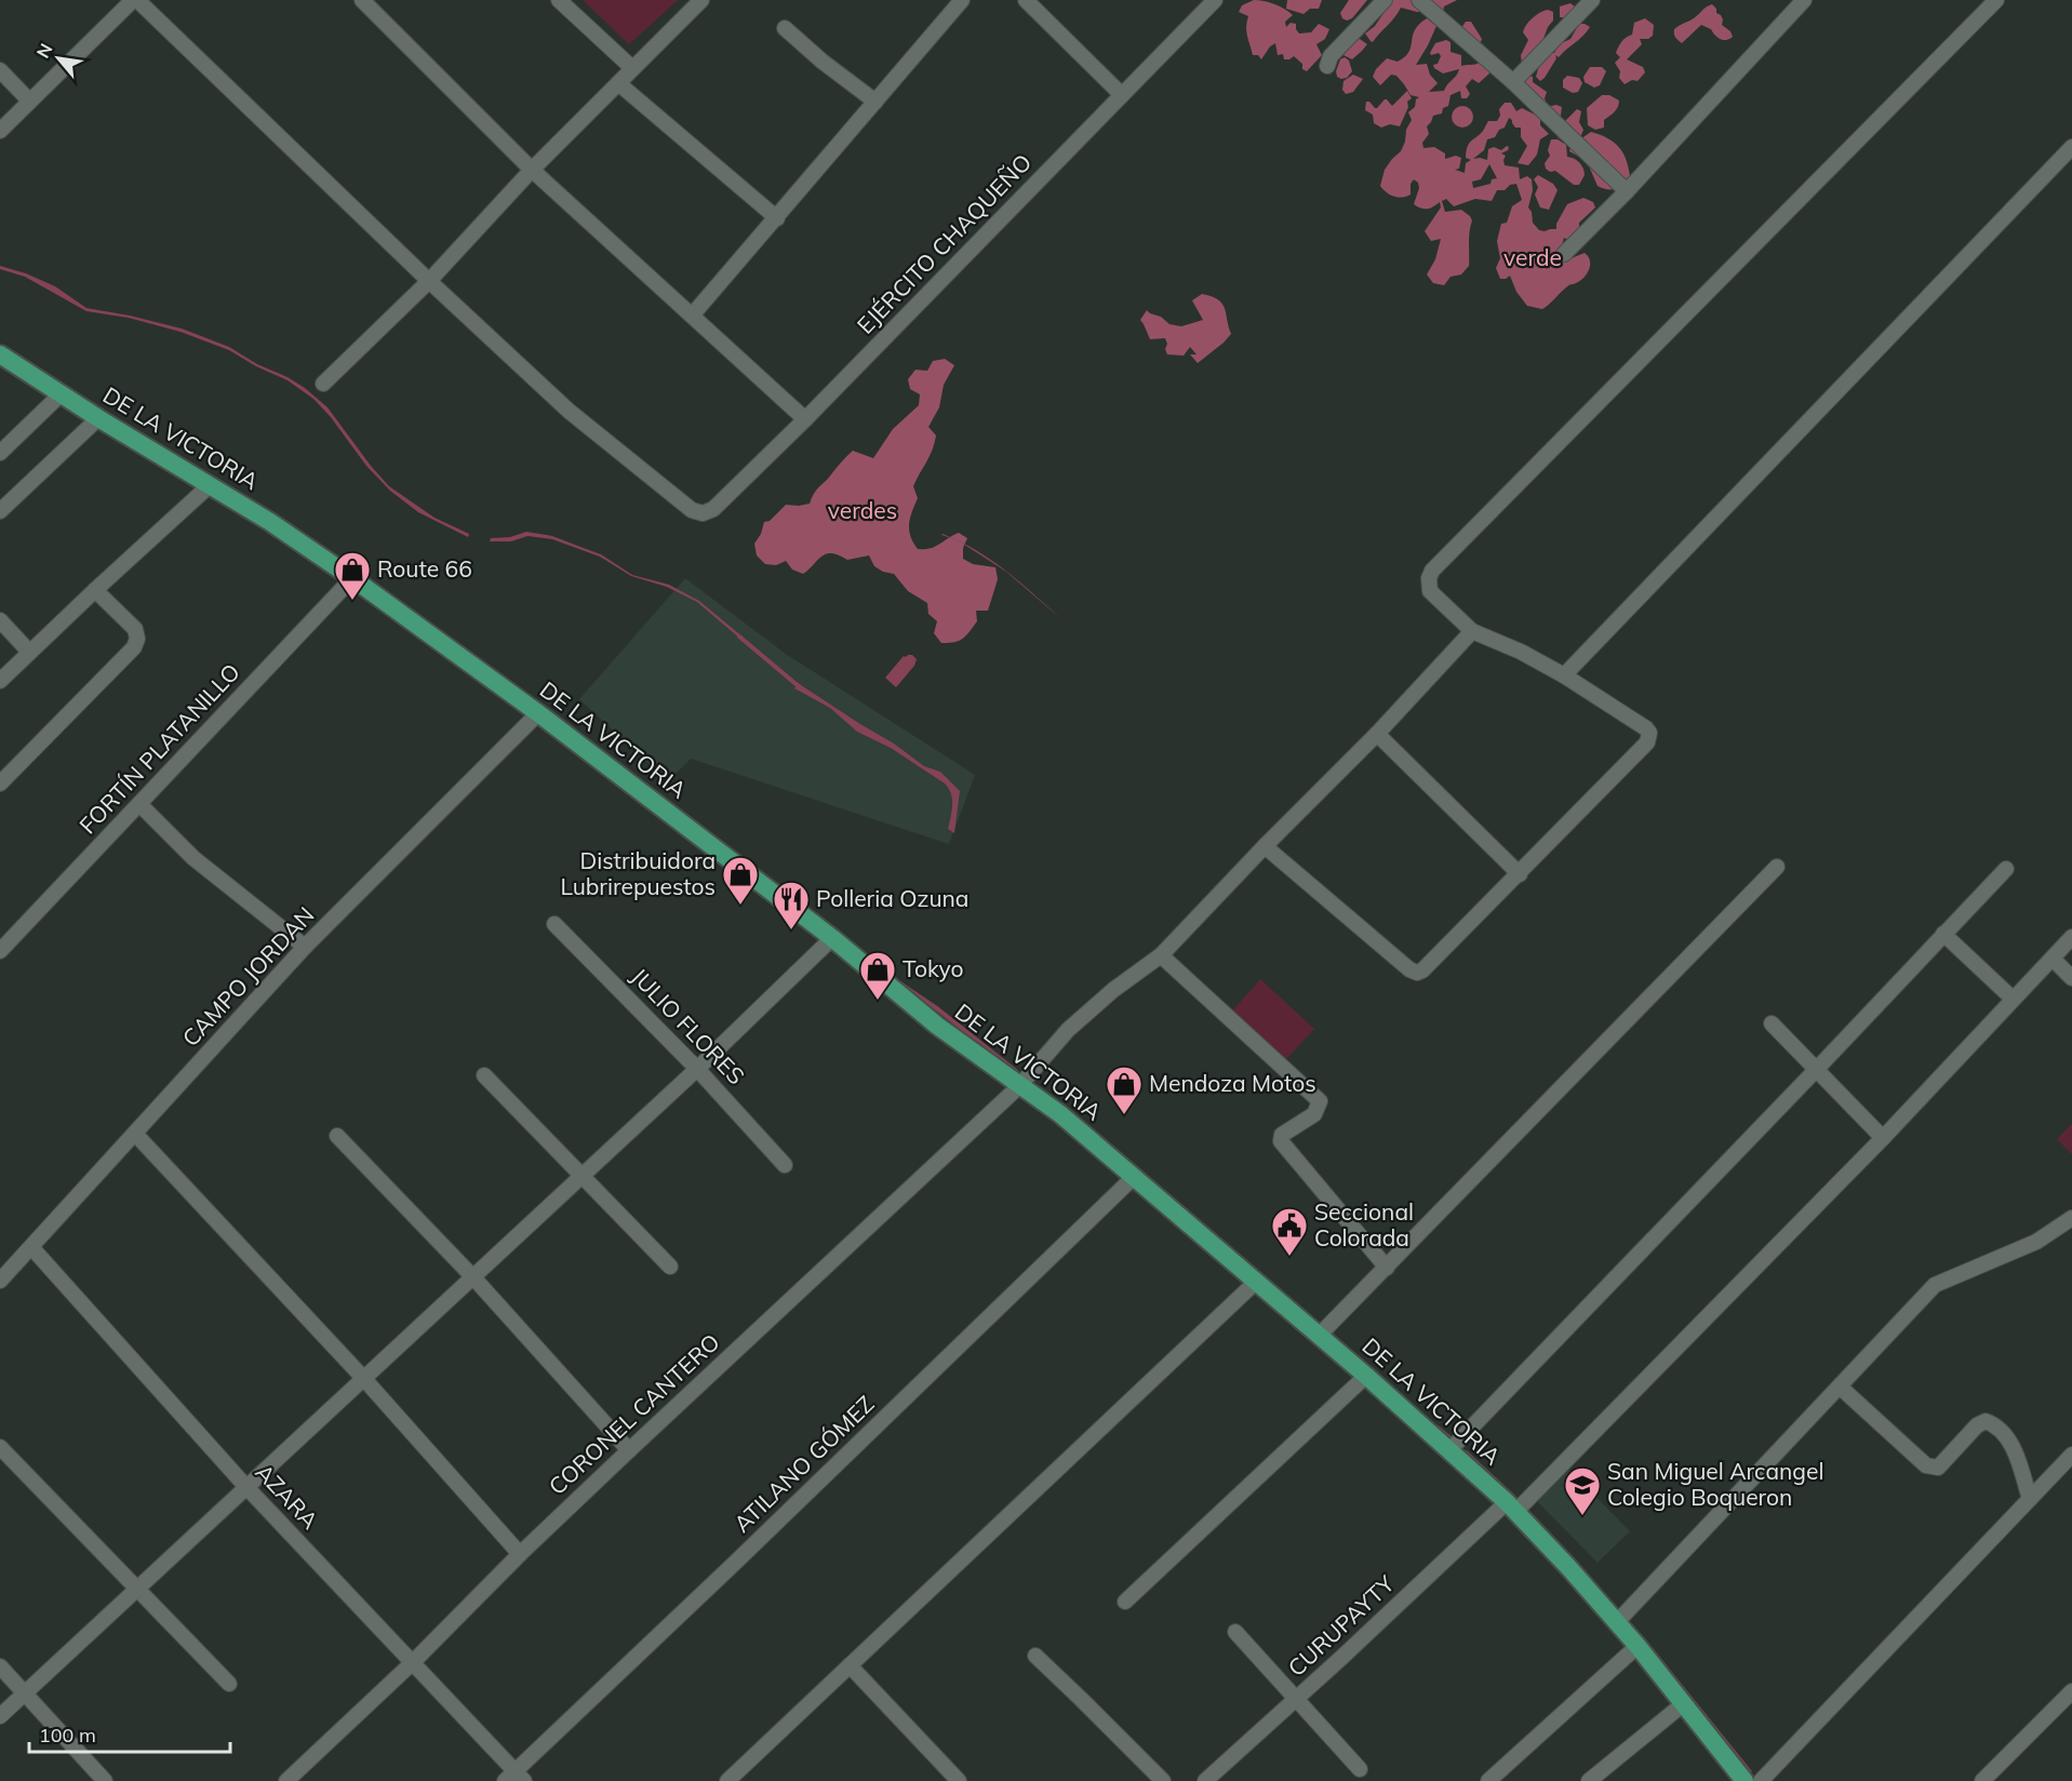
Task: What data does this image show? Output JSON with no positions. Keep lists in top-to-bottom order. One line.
{"streets":{"main road":["DE LA VICTORIA"],"street":["EJÉRCITO CHAQUEÑO","FORTÍN PLATANILLO","CAMPO JORDAN","JULIO FLORES","CORONEL CANTERO","ATILANO GÓMEZ","AZARA","CURUPAYTY"]},"crossings":[["DE LA VICTORIA","FORTÍN PLATANILLO"],["DE LA VICTORIA","CAMPO JORDAN"],["DE LA VICTORIA","CORONEL CANTERO"],["DE LA VICTORIA","ATILANO GÓMEZ"],["DE LA VICTORIA","CURUPAYTY"],["CAMPO JORDAN","AZARA"],["CORONEL CANTERO","AZARA"],["ATILANO GÓMEZ","AZARA"]],"parks":["verde","verdes"],"places":{"shop":["Route 66","Distribuidora Lubrirepuestos","Tokyo","Mendoza Motos"],"restaurant":["Polleria Ozuna"],"public building":["Seccional Colorada"],"school or university":["San Miguel Arcangel Colegio Boqueron"]},"scale_bar":"100 m","north":"top left"}
